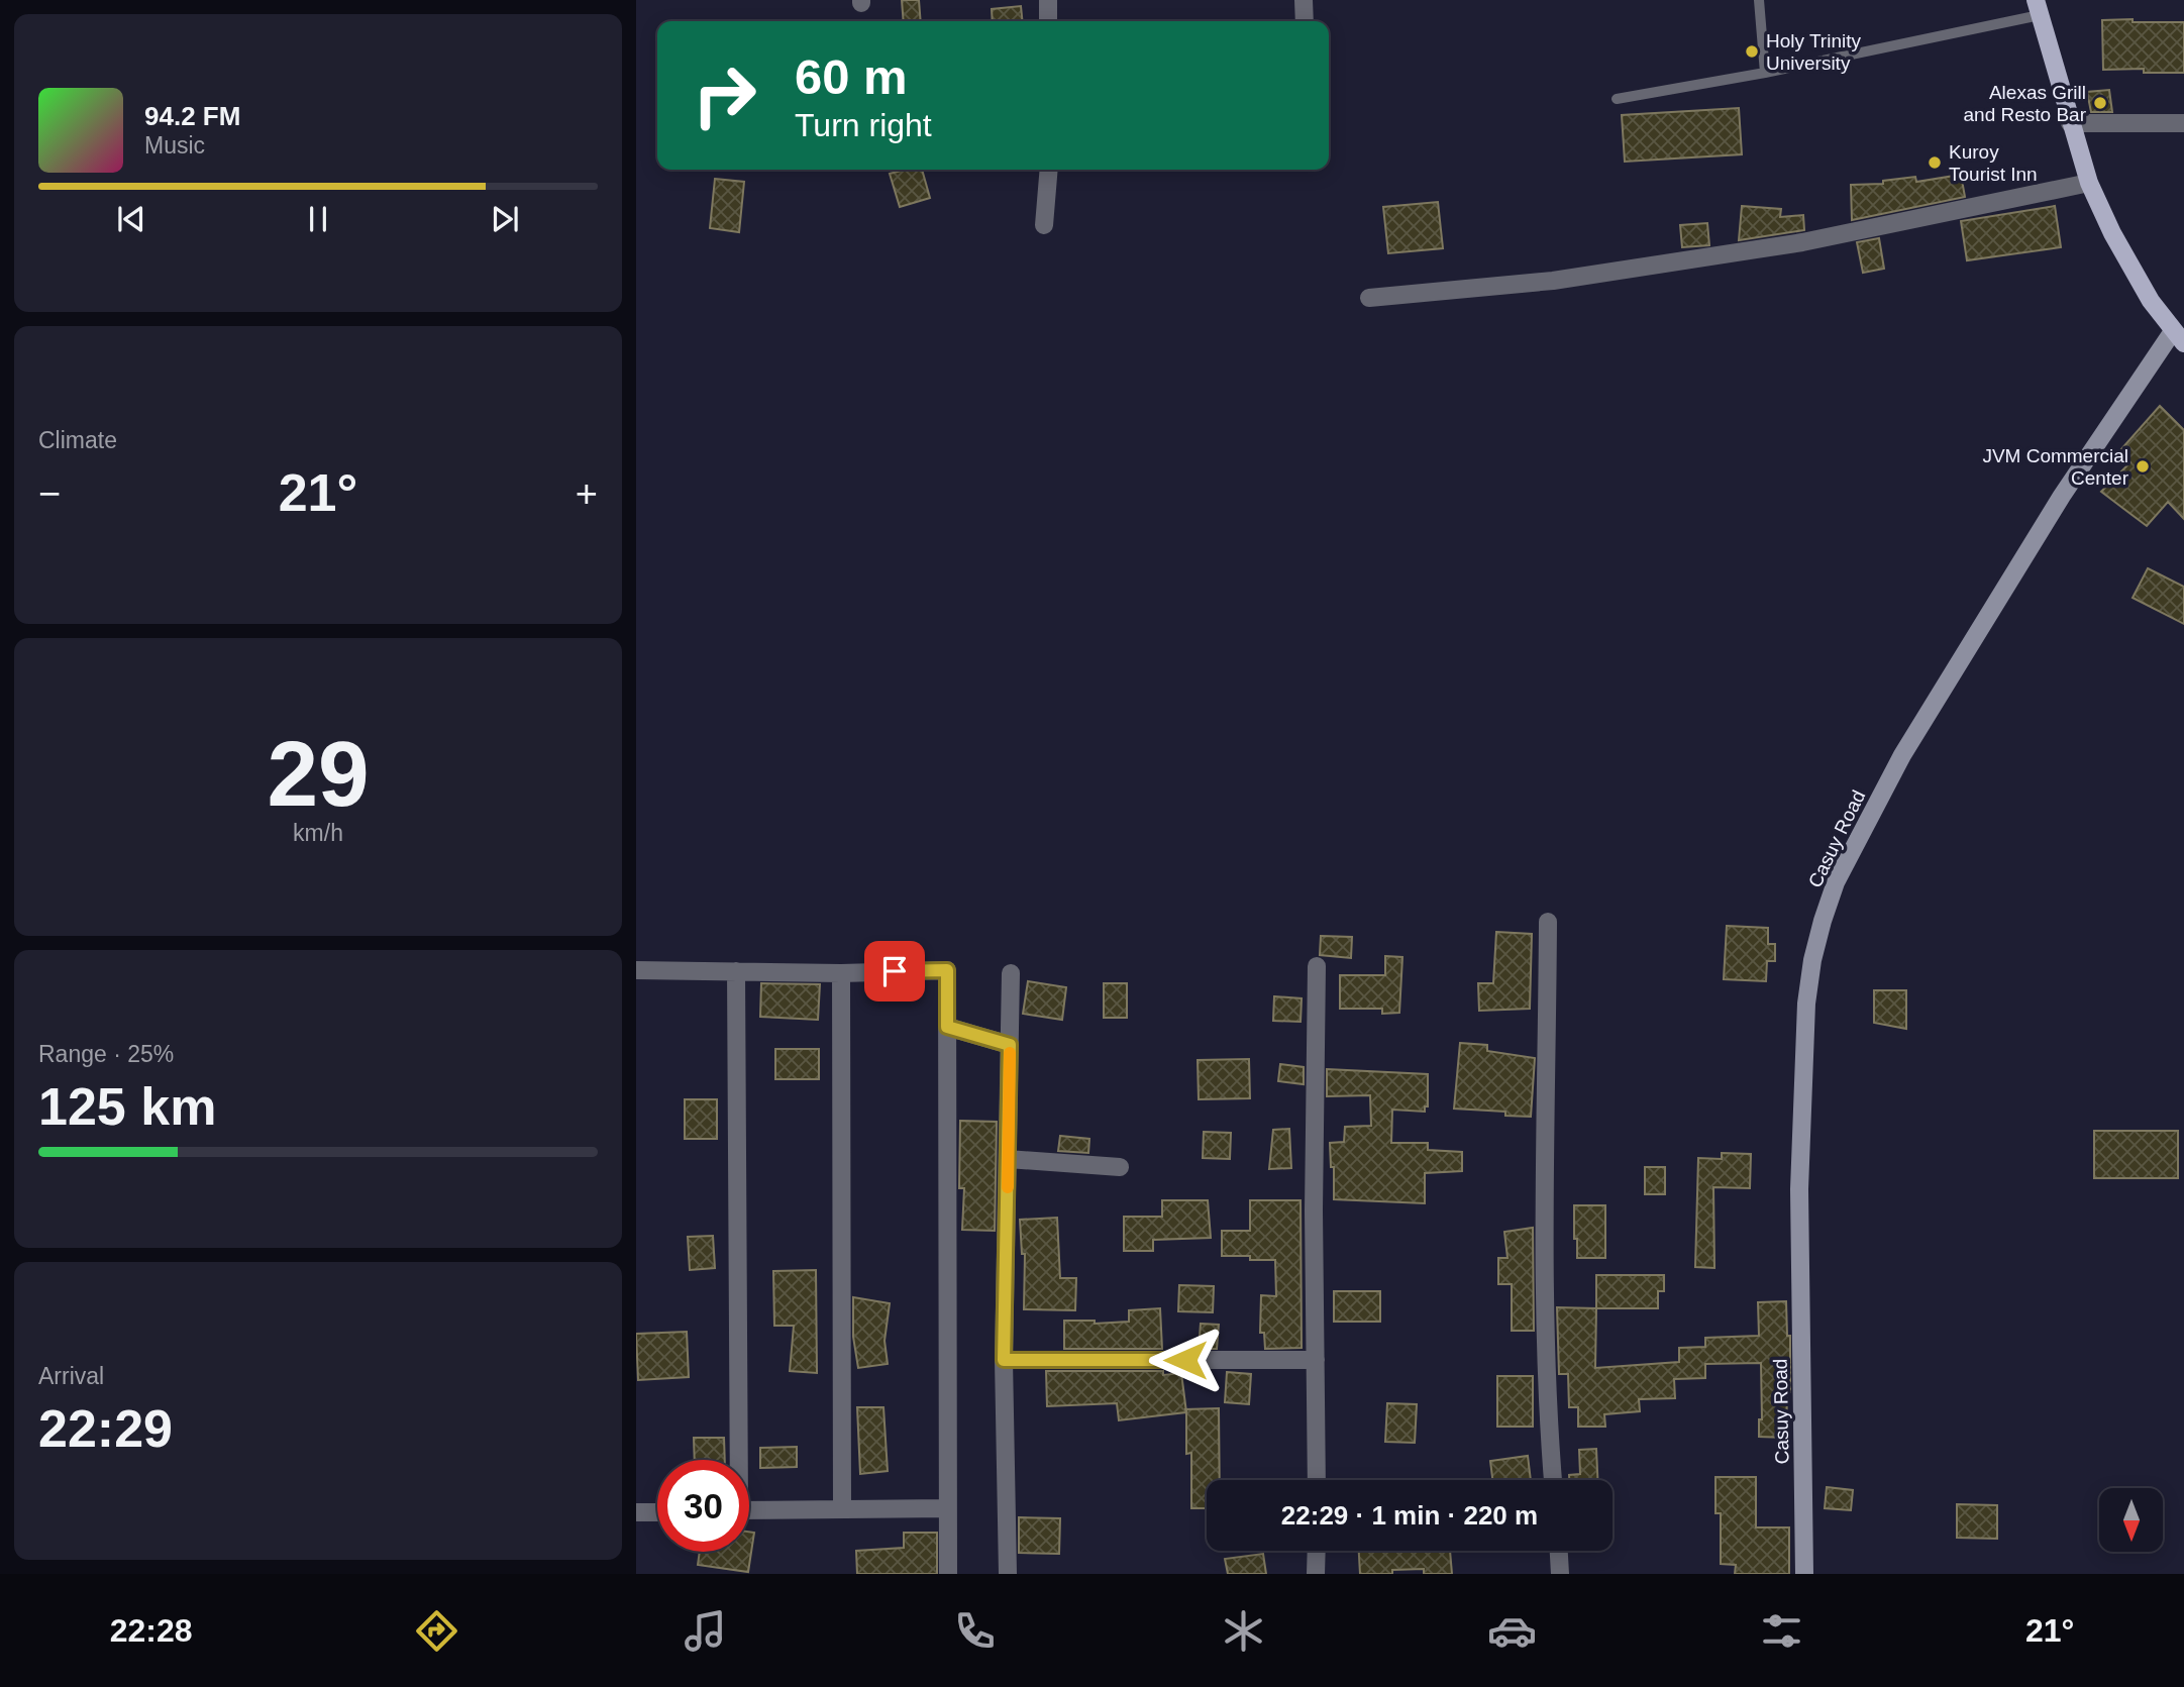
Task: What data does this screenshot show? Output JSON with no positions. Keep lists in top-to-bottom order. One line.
{"streets":{"street":["Casuy Road"]},"places":["Holy Trinity University","Alexas Grill and Resto Bar","Kuroy Tourist Inn","JVM Commercial Center"],"north":"bottom","page":{"turn":["60 m","Turn right"],"song":["94.2 FM","Music"],"tile":["Climate",["29","km/h"],["Range · 25%","125 km"],["Arrival","22:29"]],"heat":["−","21°","+"],"limit":"30","trip":"22:29 · 1 min · 220 m","tabs":["22:28","21°"]}}
